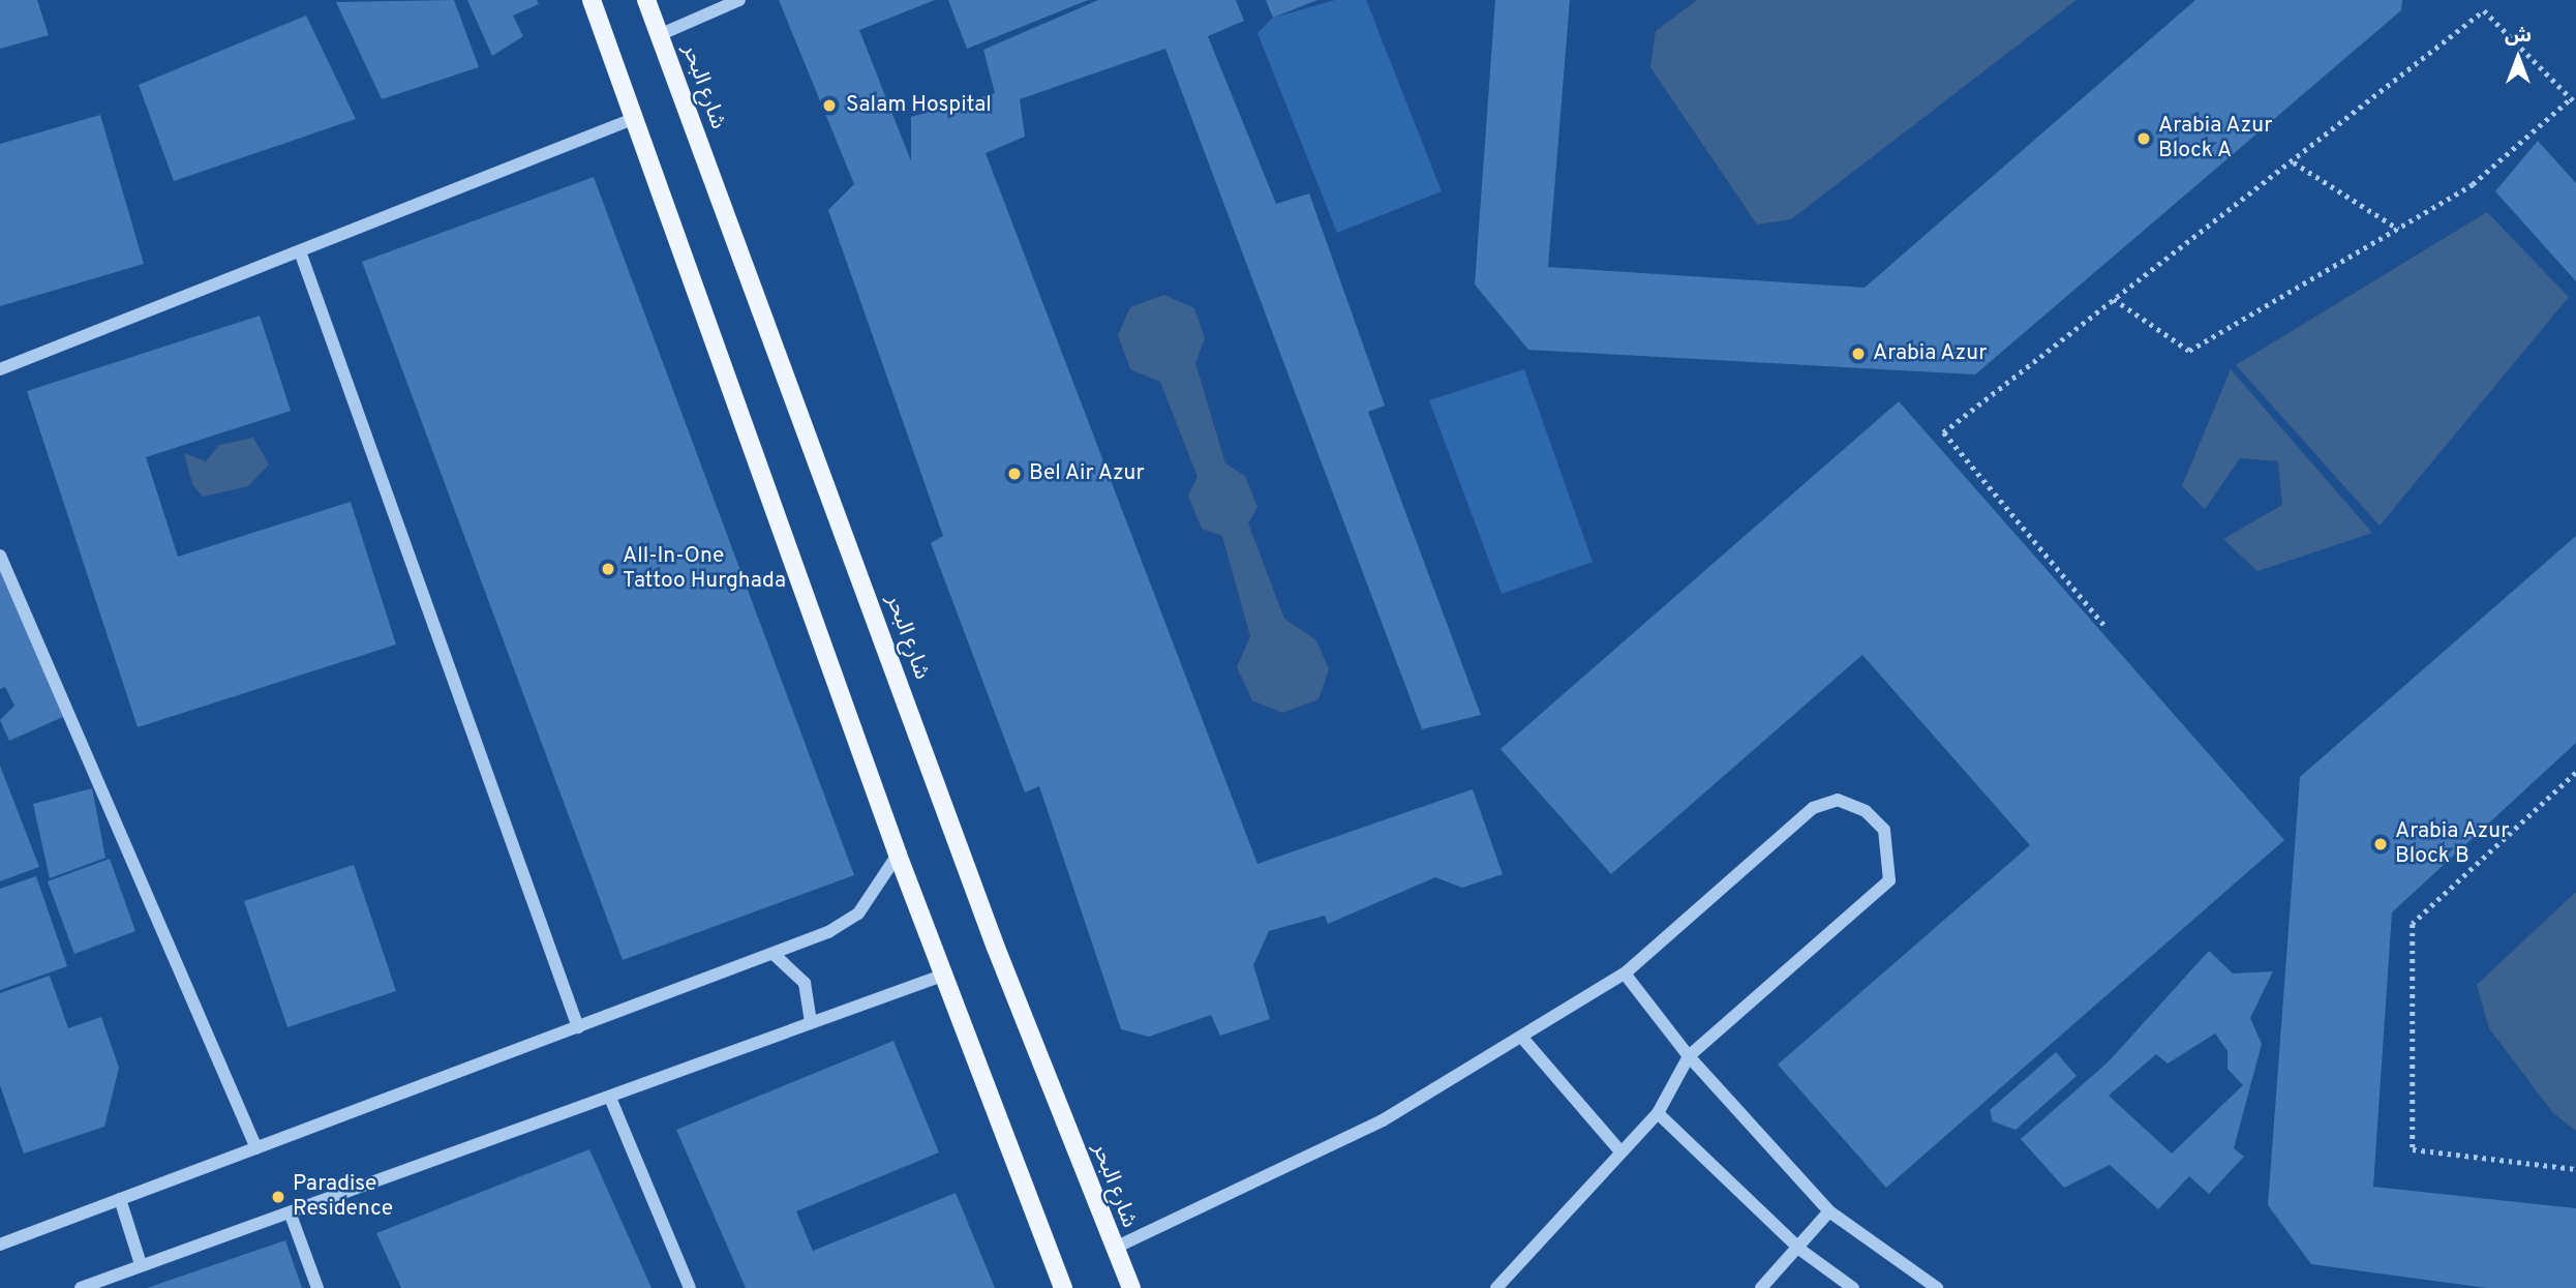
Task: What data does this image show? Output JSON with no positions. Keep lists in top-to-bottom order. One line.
{"streets":{"main road":["شارع البحر"]},"places":["Salam Hospital","Arabia Azur Block A","Arabia Azur","Bel Air Azur","All-In-One Tattoo Hurghada","Arabia Azur Block B","Paradise Residence"],"north":"top"}
